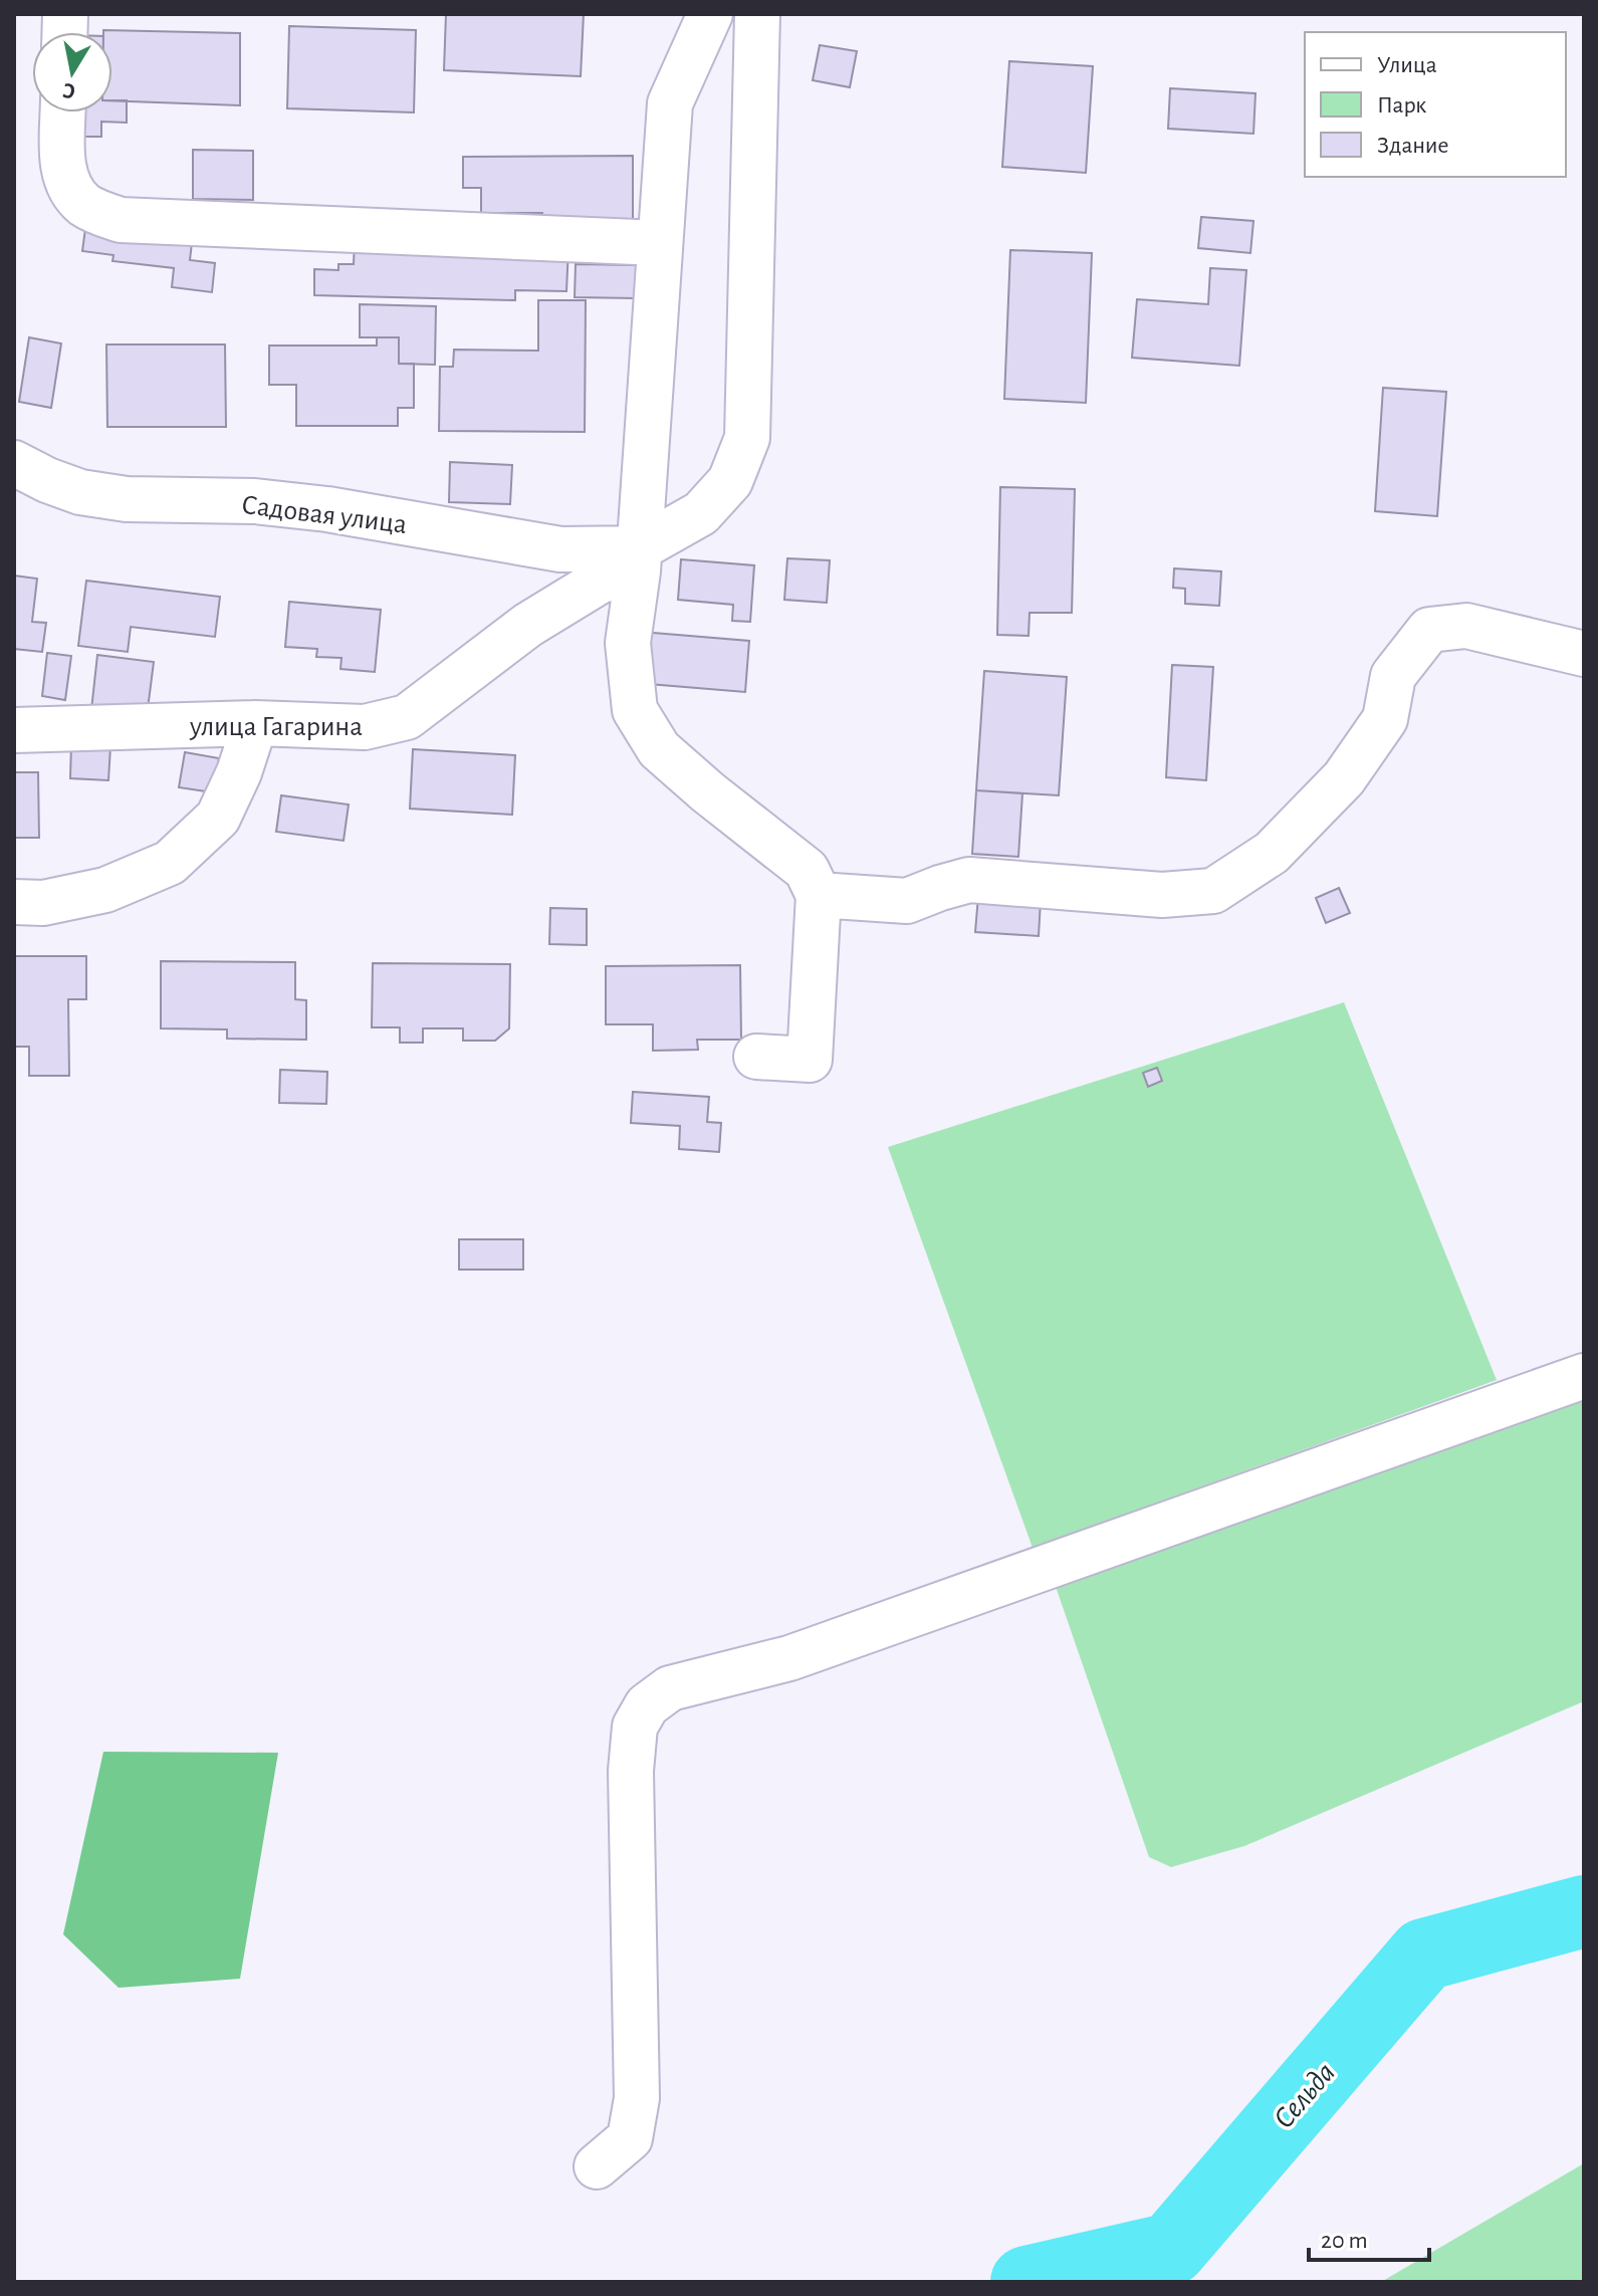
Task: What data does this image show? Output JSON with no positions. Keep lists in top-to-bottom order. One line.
{"streets":{"street":["Садовая улица","улица Гагарина"]},"crossings":[["Садовая улица","улица Гагарина"]],"water":["Сельда"],"legend":["Улица","Парк","Здание"],"scale_bar":"20 m","north":"bottom"}
